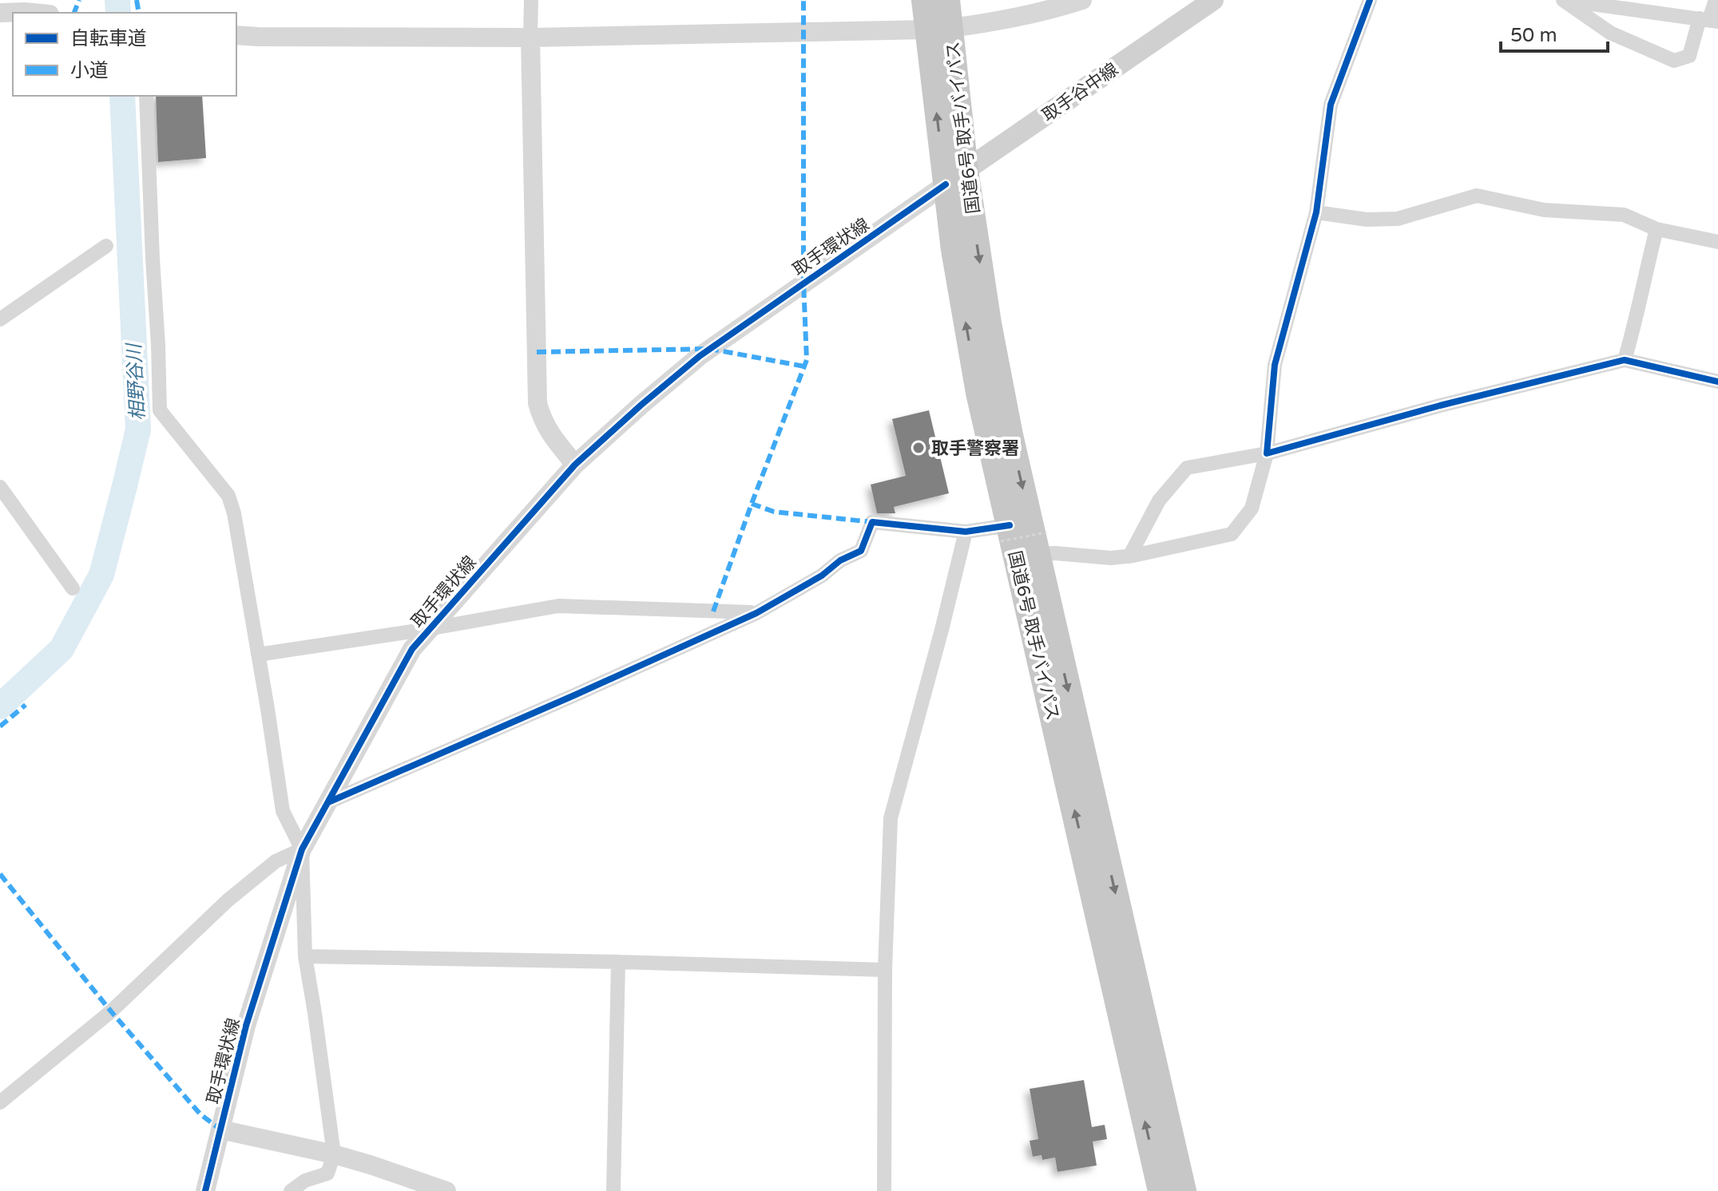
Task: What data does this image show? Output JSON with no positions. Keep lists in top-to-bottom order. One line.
{"streets":{"highway":["国道6号 取手バイパス"],"main road":["取手谷中線"],"street":["取手環状線"]},"crossings":[["取手谷中線","国道6号 取手バイパス"],["取手谷中線","取手環状線"],["国道6号 取手バイパス","取手環状線"]],"water":["相野谷川"],"places":["取手警察署"],"legend":["自転車道","小道"],"scale_bar":"50 m"}
